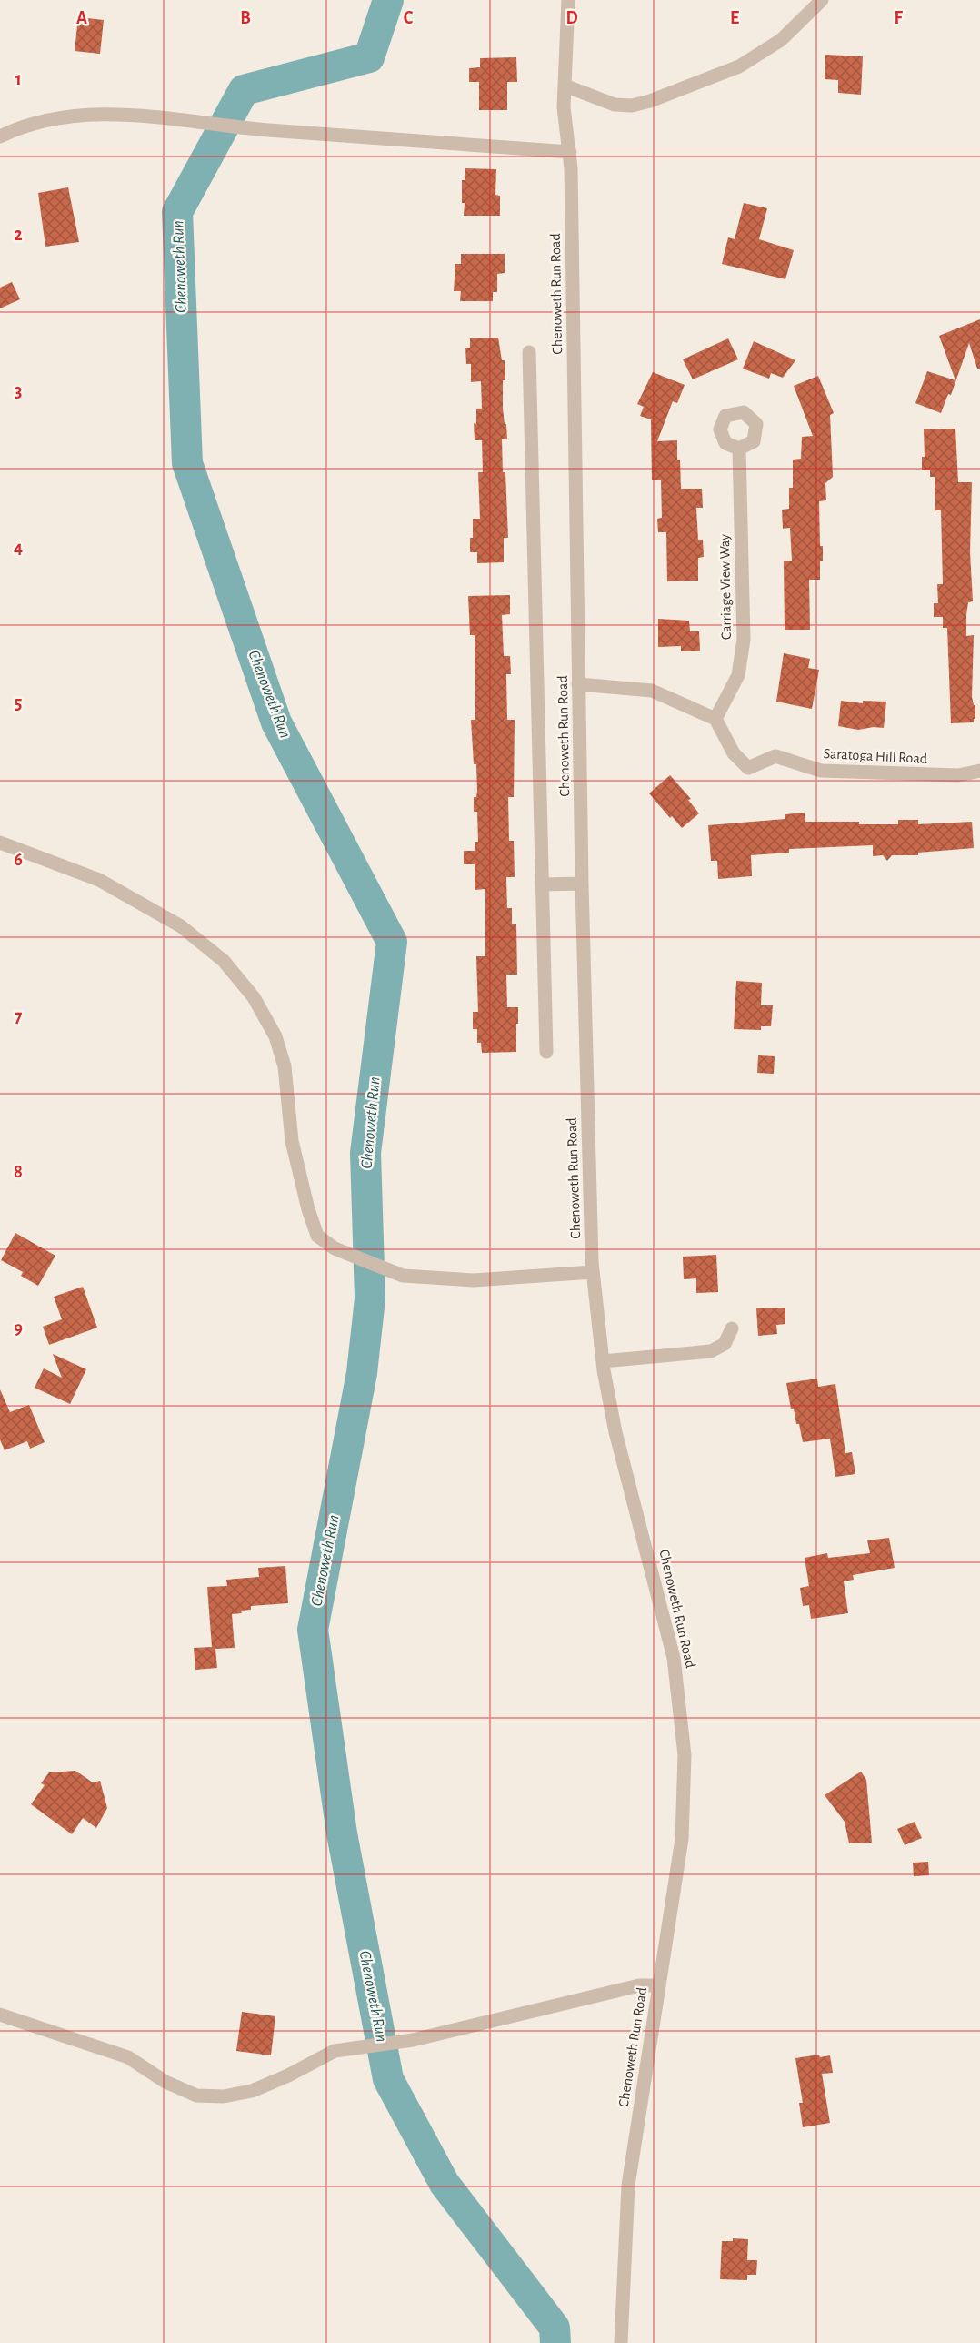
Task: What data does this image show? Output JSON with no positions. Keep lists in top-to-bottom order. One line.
{"streets":{"street":["Chenoweth Run Road","Carriage View Way","Saratoga Hill Road"]},"crossings":[["Carriage View Way","Saratoga Hill Road"]],"water":["Chenoweth Run"],"grid":{"columns":["A","B","C","D","E","F"],"rows":["1","2","3","4","5","6","7","8","9"]}}
